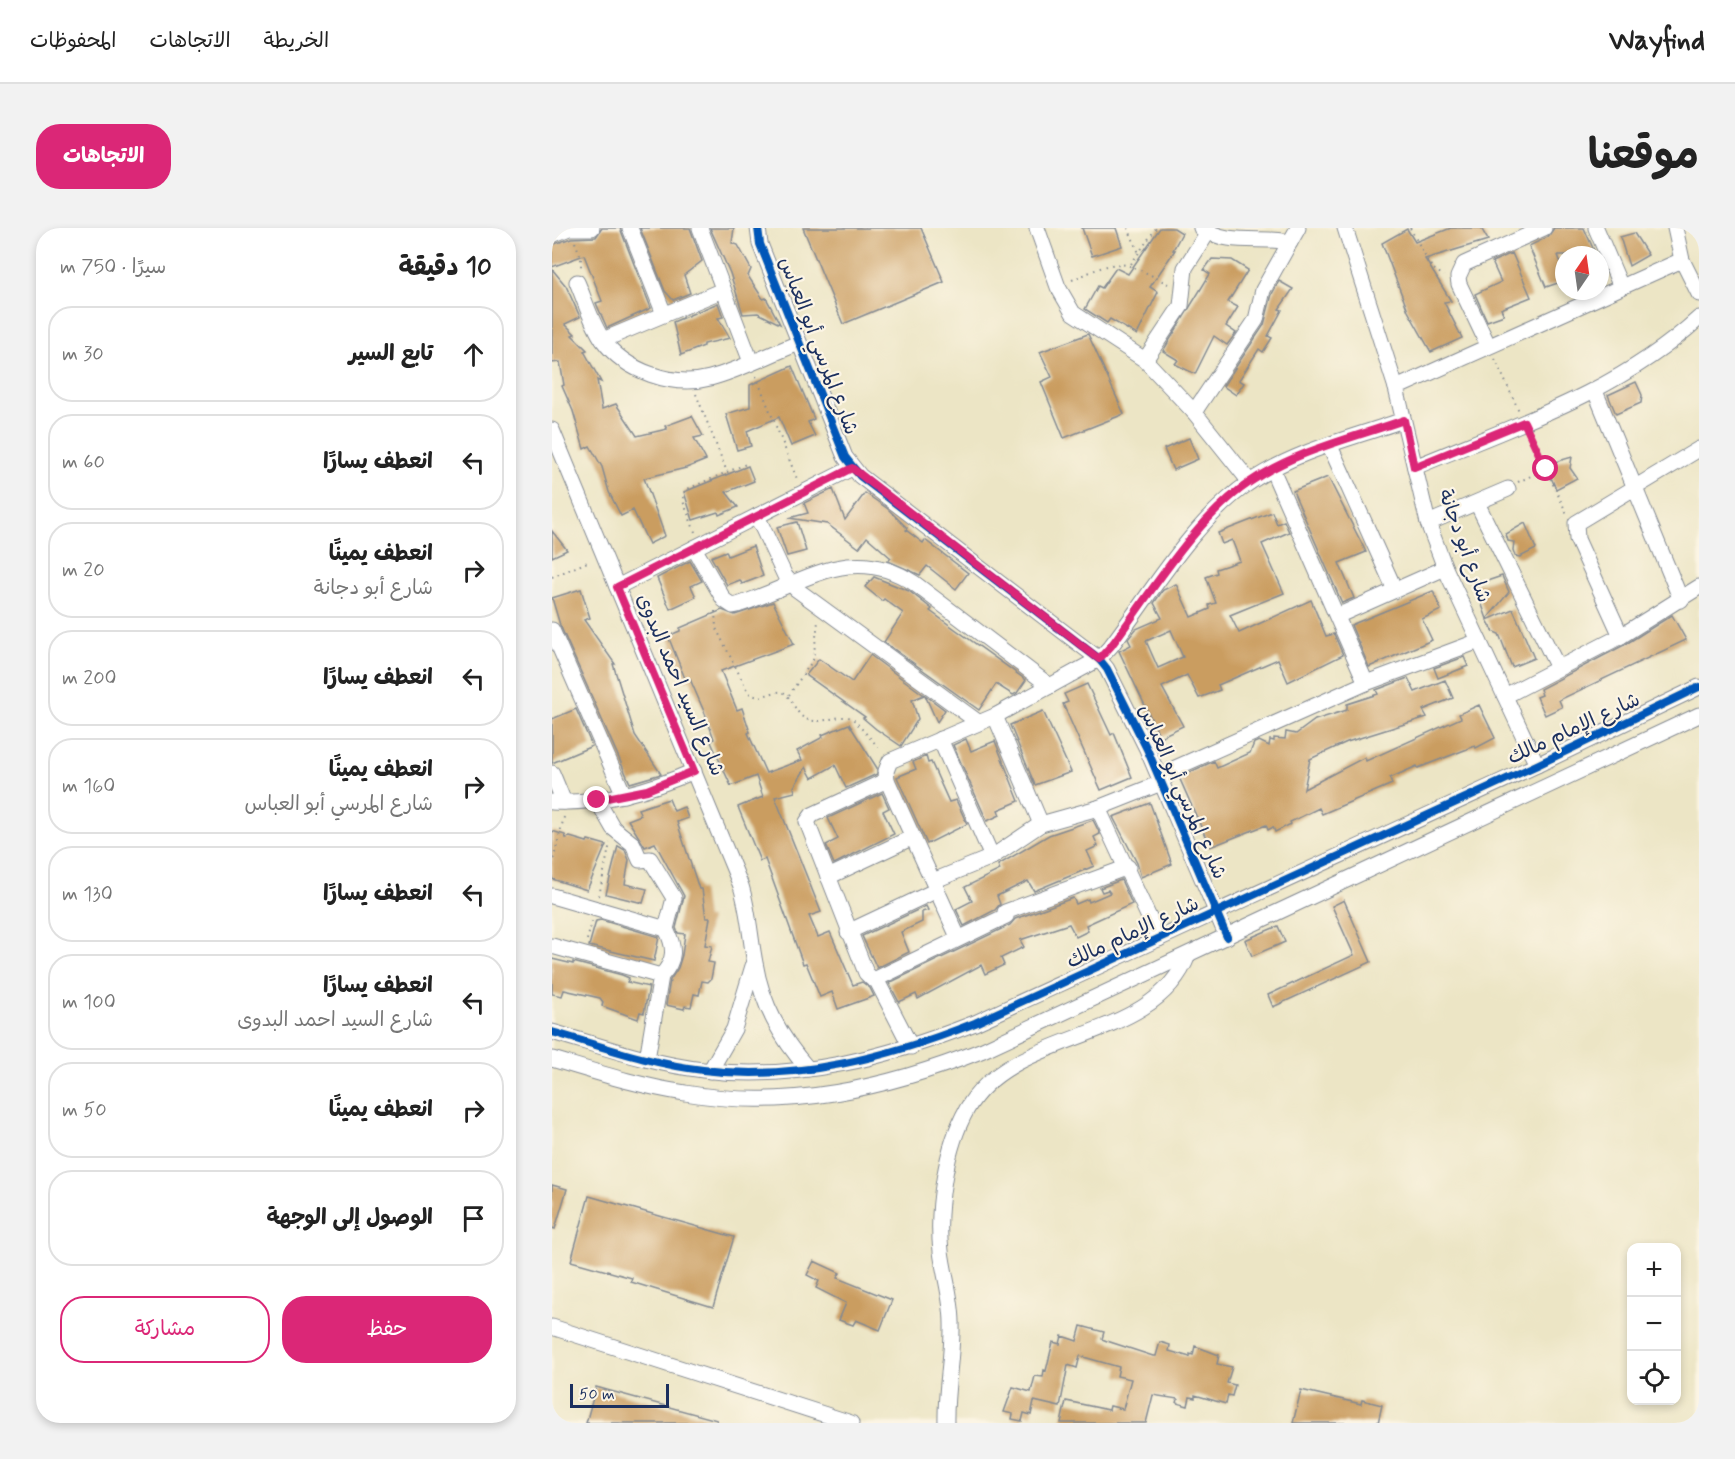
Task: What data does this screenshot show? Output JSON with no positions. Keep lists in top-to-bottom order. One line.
{"streets":{"street":["شارع المرسي أبو العباس","شارع أبو دجانة","شارع السيد احمد البدوى","شارع الإمام مالك"]},"crossings":[["شارع المرسي أبو العباس","شارع الإمام مالك"],["شارع أبو دجانة","شارع الإمام مالك"],["شارع السيد احمد البدوى","شارع الإمام مالك"]],"scale_bar":"50 m","north":"top","page":{"header":"Wayfind","nav":["الخريطة","الاتجاهات","المحفوظات"],"title":"موقعنا","buttons":["الاتجاهات",["حفظ","مشاركة"]],"heading":["10 دقيقة","سيرًا · 750 m"],"list":[["تابع السير","30 m"],["انعطف يسارًا","60 m"],["انعطف يمينًا","شارع أبو دجانة","20 m"],["انعطف يسارًا","200 m"],["انعطف يمينًا","شارع المرسي أبو العباس","160 m"],["انعطف يسارًا","130 m"],["انعطف يسارًا","شارع السيد احمد البدوى","100 m"],["انعطف يمينًا","50 m"],"الوصول إلى الوجهة"],"map_buttons":["+","−"],"scale":"50 m"}}
